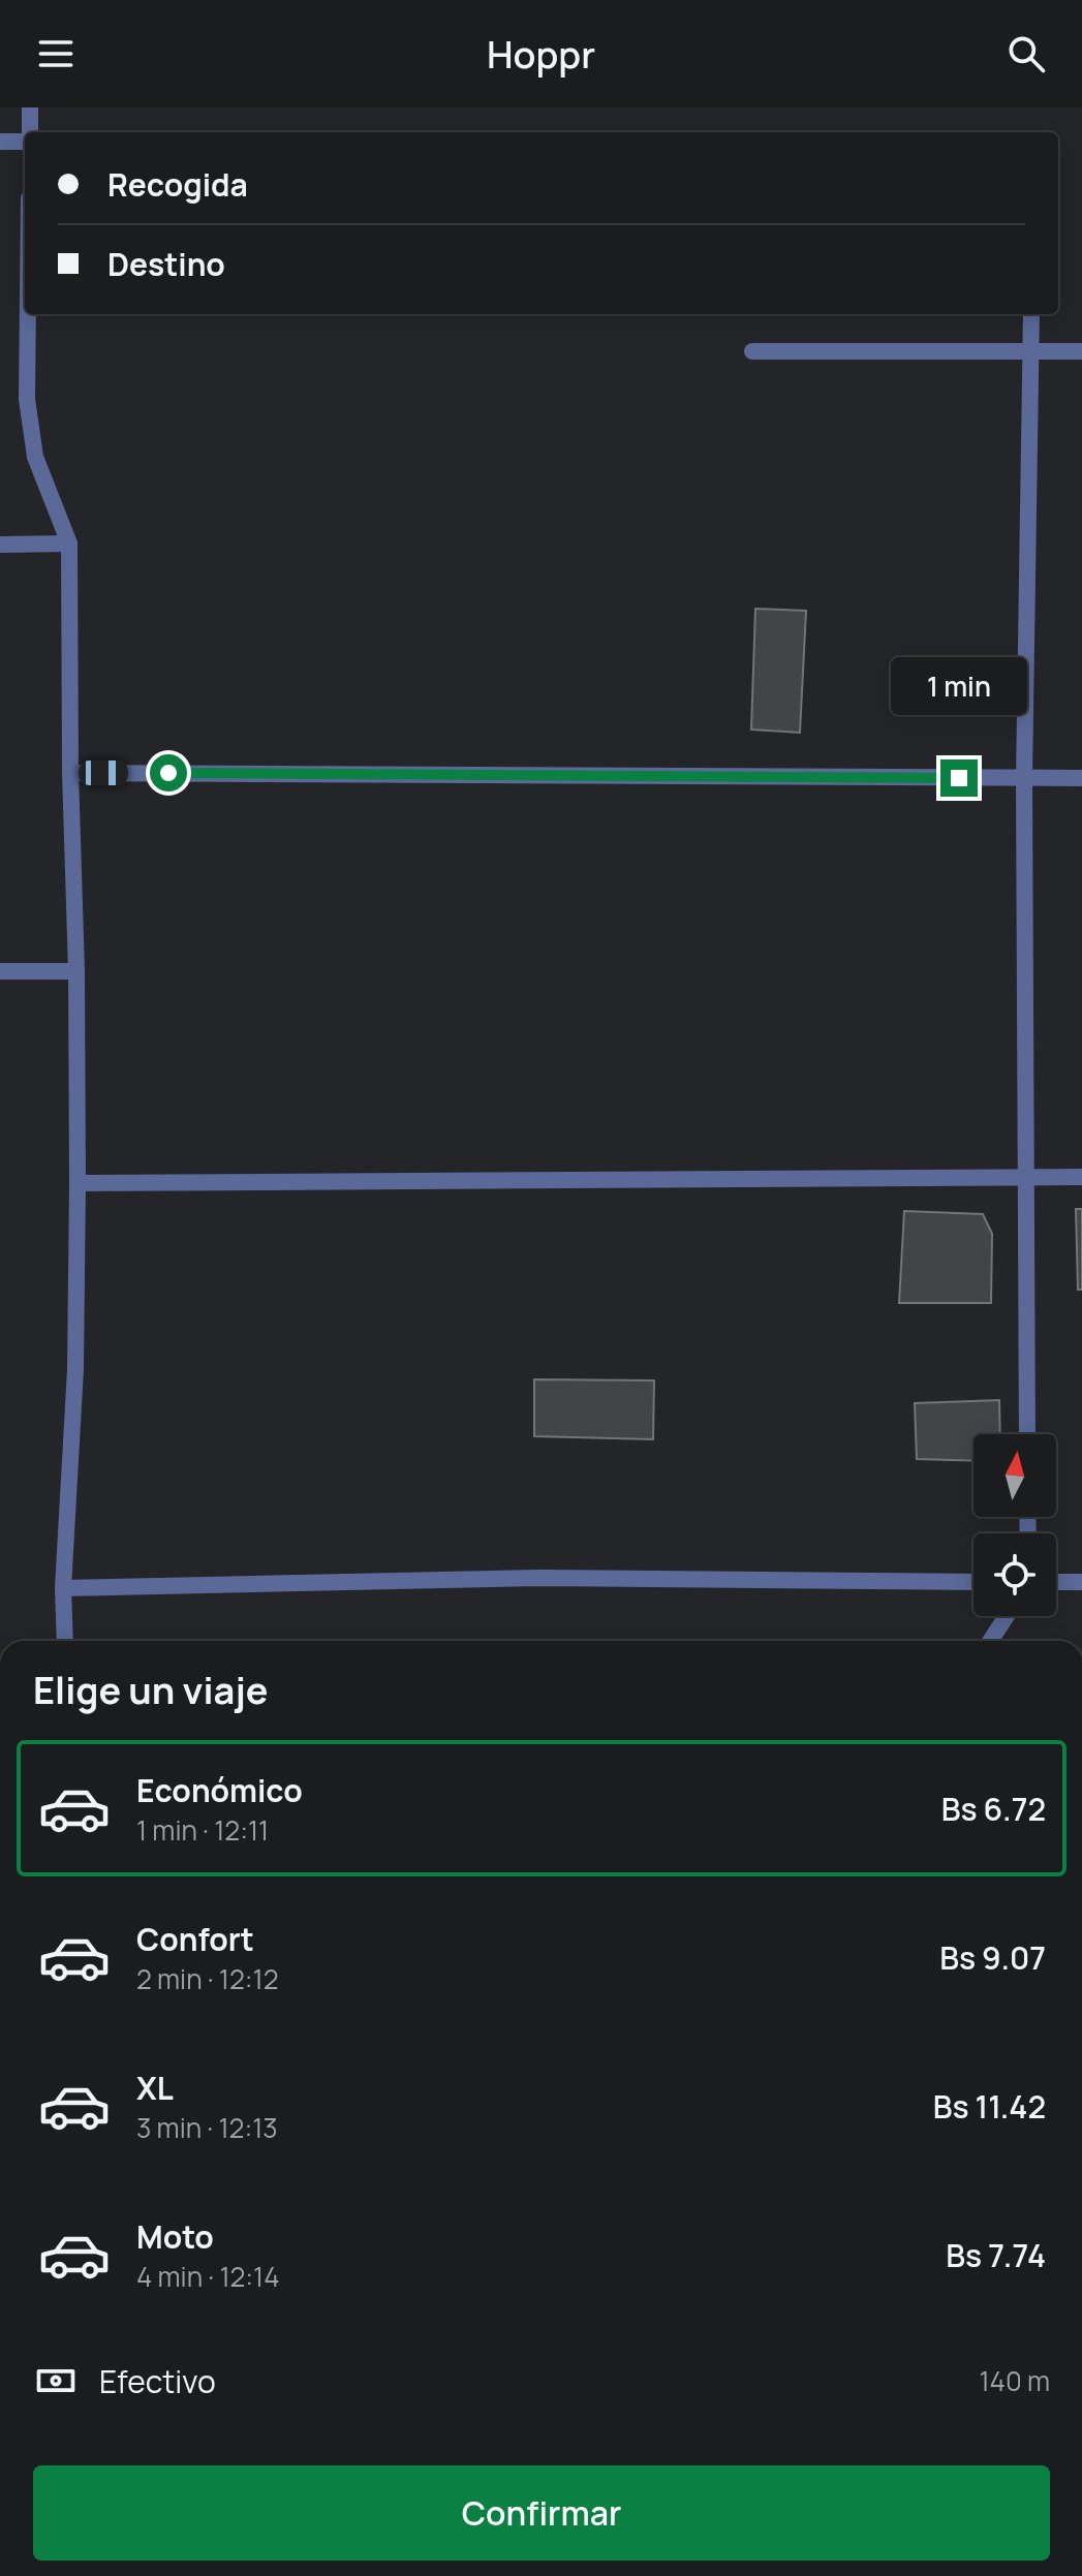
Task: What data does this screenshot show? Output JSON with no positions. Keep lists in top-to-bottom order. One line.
{"north":"top","page":{"header":"Hoppr","banner":["Recogida","Destino"],"bubble":"1 min","heading":"Elige un viaje","list":[{"name":"Económico","note":"1 min · 12:11","value":"Bs 6.72"},{"name":"Confort","note":"2 min · 12:12","value":"Bs 9.07"},{"name":"XL","note":"3 min · 12:13","value":"Bs 11.42"},{"name":"Moto","note":"4 min · 12:14","value":"Bs 7.74"}],"pay":["Efectivo","140 m"],"buttons":"Confirmar"}}
